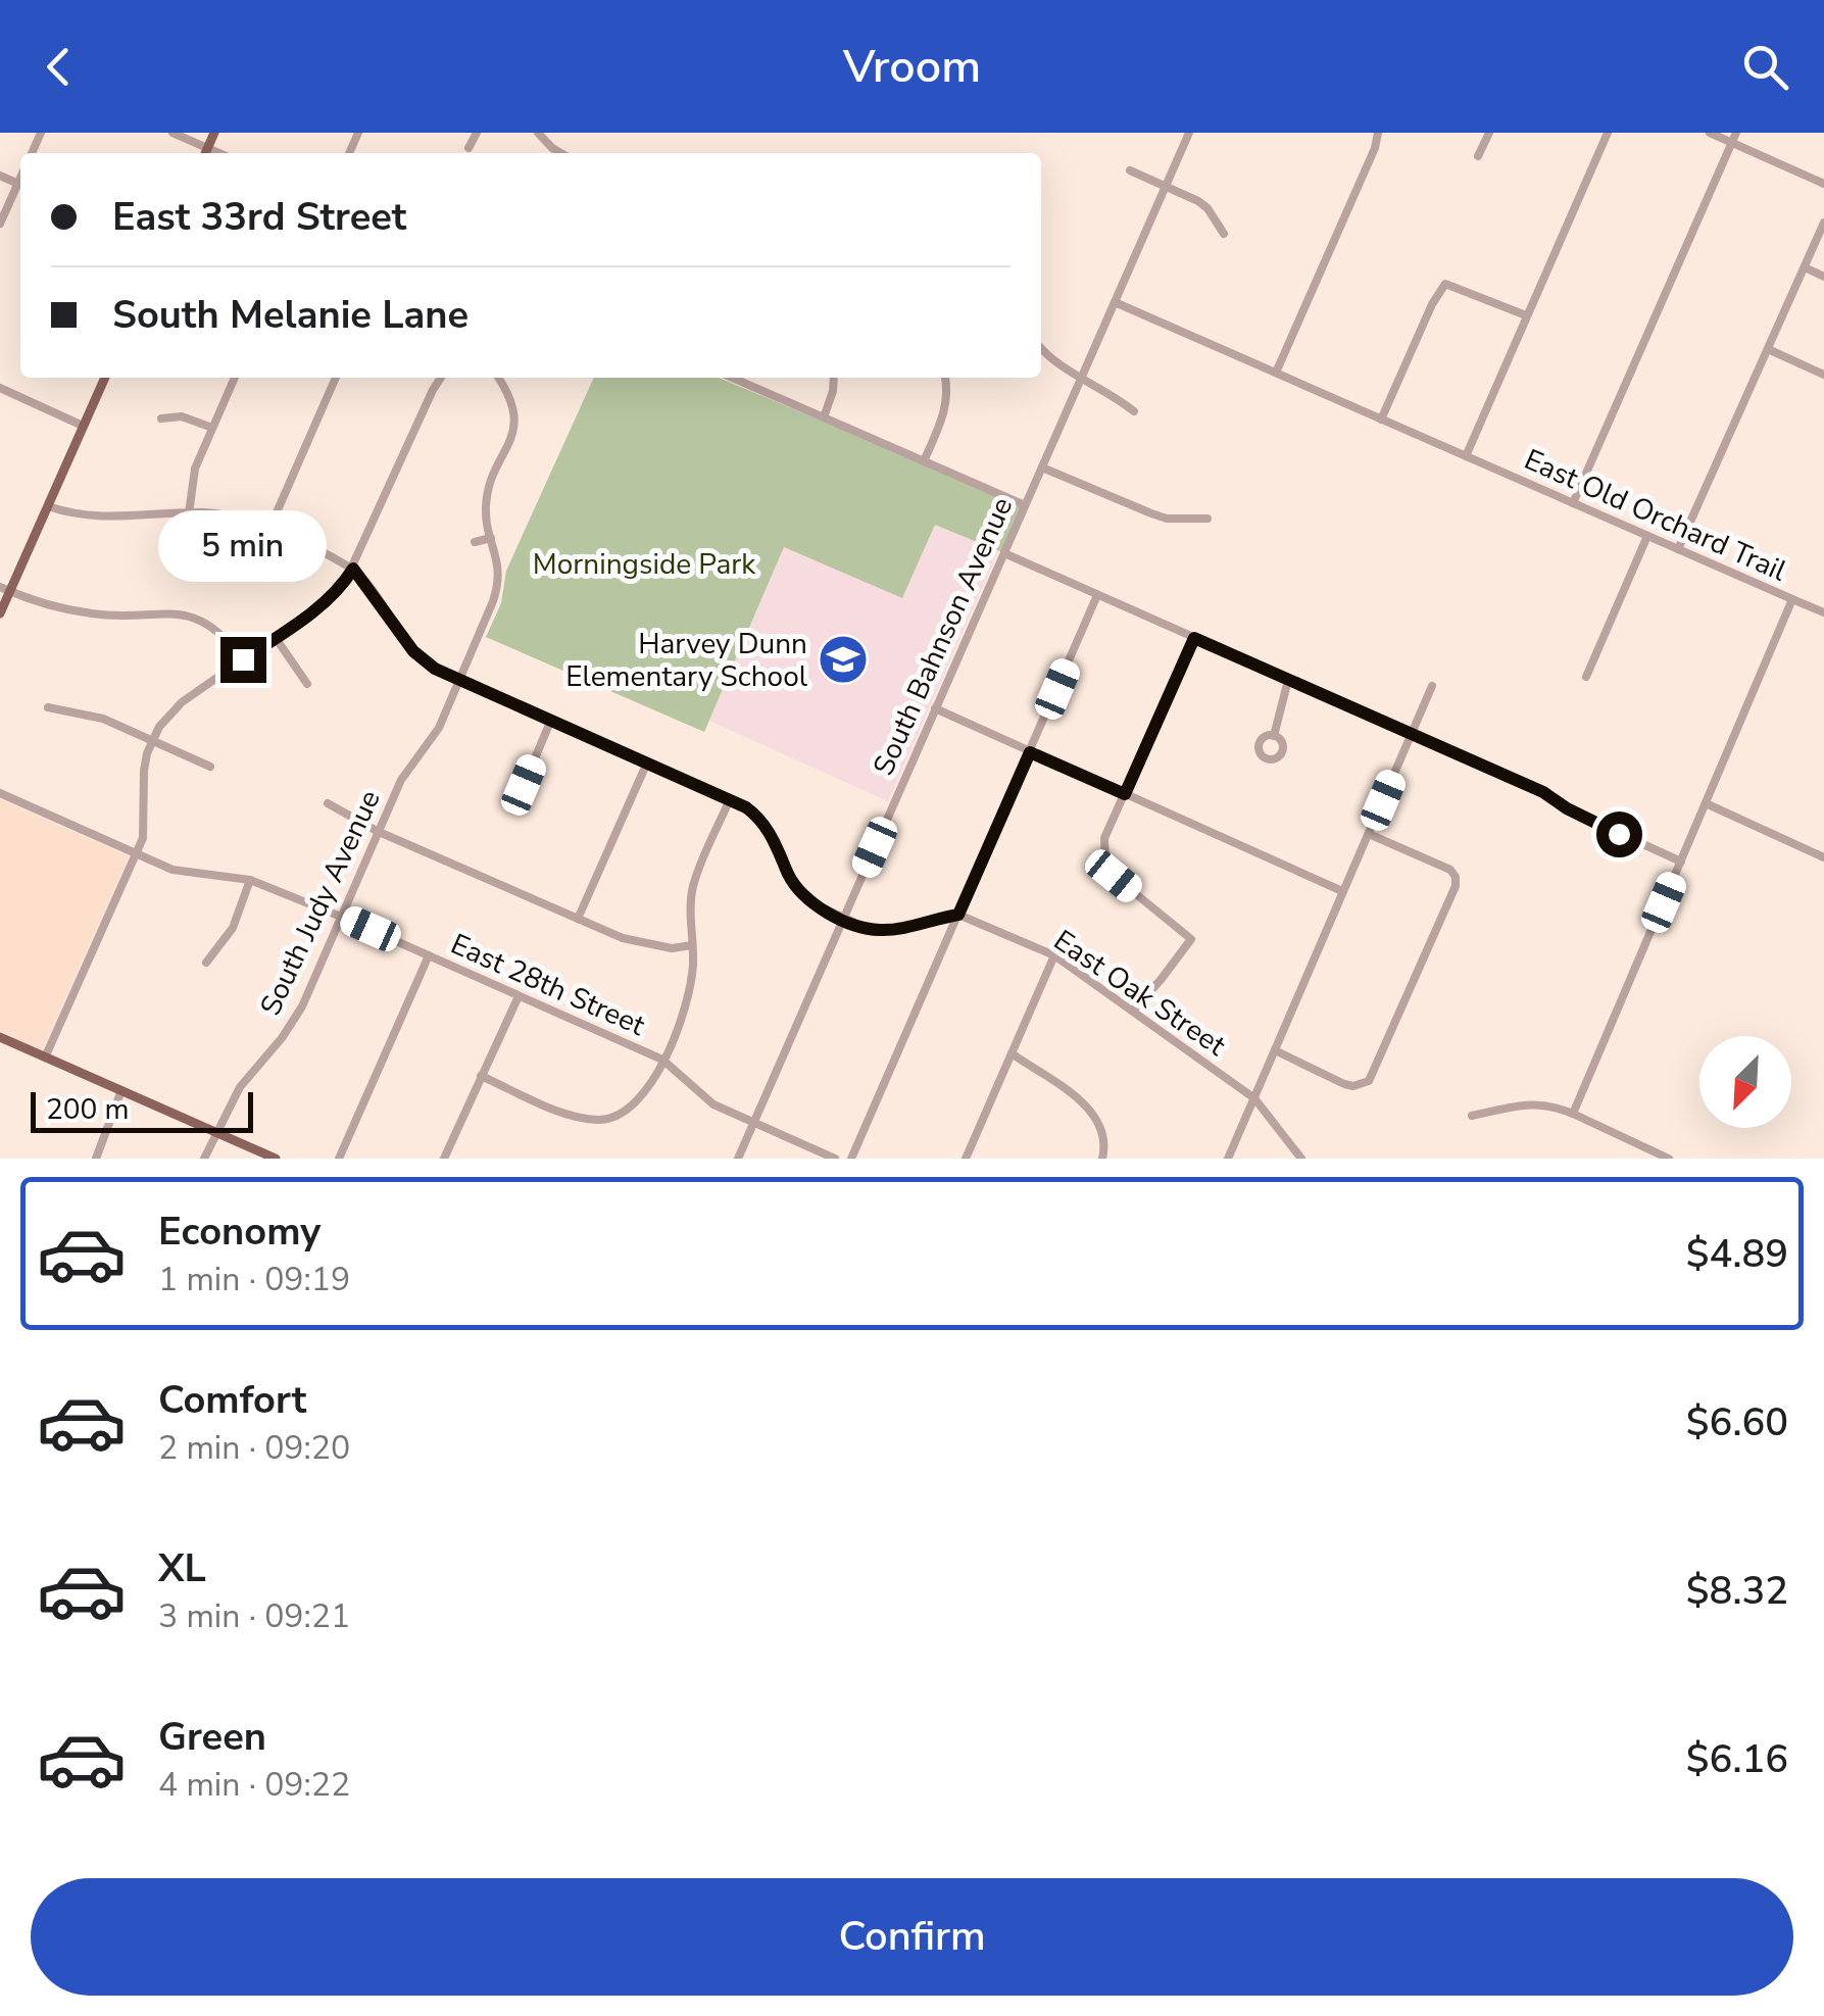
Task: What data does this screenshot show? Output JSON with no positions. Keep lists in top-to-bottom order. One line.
{"streets":{"street":["East Old Orchard Trail","South Bahnson Avenue","South Judy Avenue","East 28th Street","East Oak Street"]},"crossings":[["East Old Orchard Trail","South Bahnson Avenue"],["South Bahnson Avenue","East 28th Street"],["South Judy Avenue","East 28th Street"]],"parks":["Morningside Park"],"places":{"school or university":["Harvey Dunn Elementary School"]},"scale_bar":"200 m","north":"bottom left","page":{"header":"Vroom","banner":["East 33rd Street","South Melanie Lane"],"bubble":"5 min","scale":"200 m","list":[{"name":"Economy","note":"1 min · 09:19","value":"$4.89"},{"name":"Comfort","note":"2 min · 09:20","value":"$6.60"},{"name":"XL","note":"3 min · 09:21","value":"$8.32"},{"name":"Green","note":"4 min · 09:22","value":"$6.16"}],"buttons":"Confirm"}}
